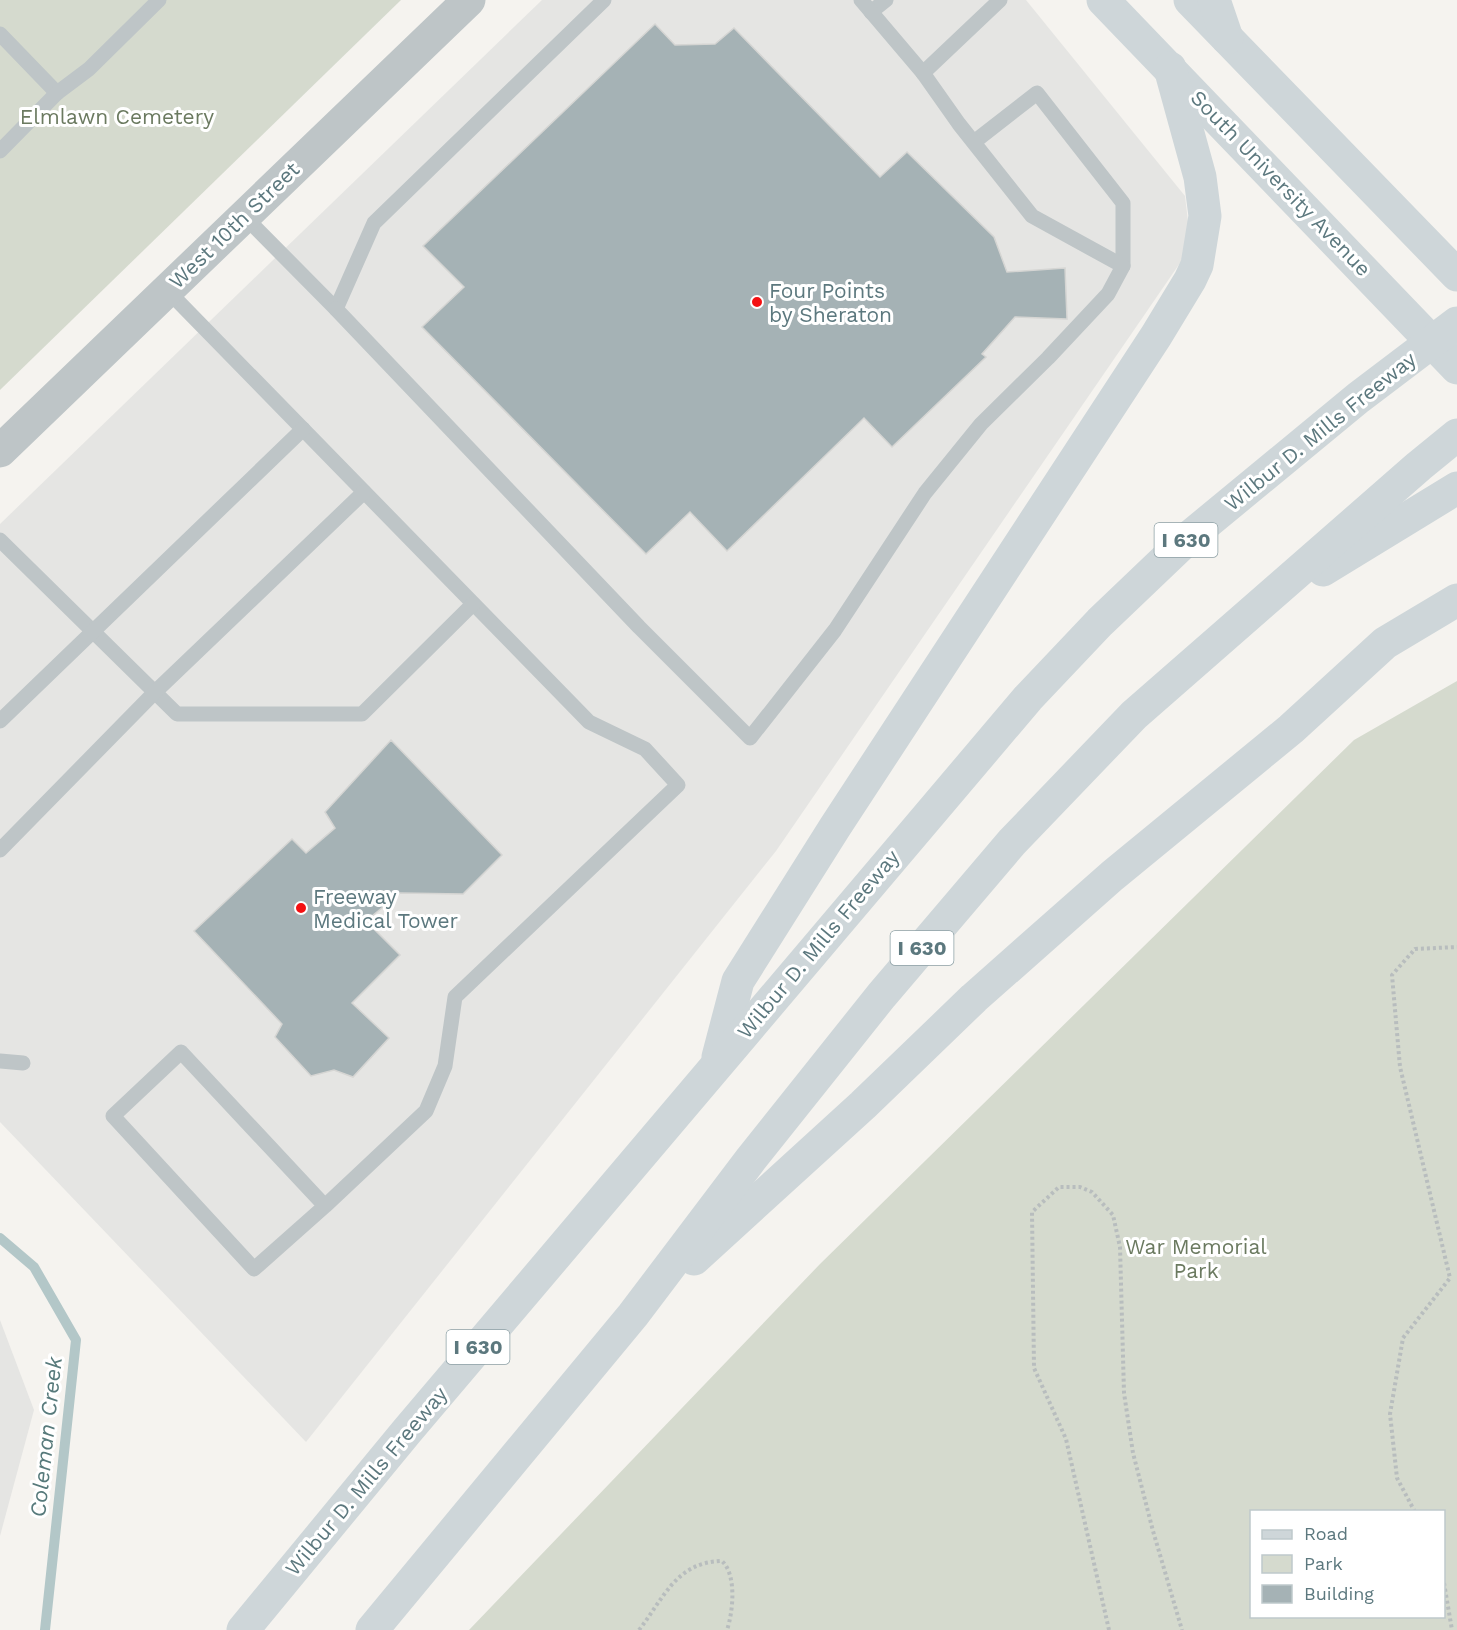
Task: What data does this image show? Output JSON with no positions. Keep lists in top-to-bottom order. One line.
{"streets":{"main road":["South University Avenue","Wilbur D. Mills Freeway","I 630"],"street":["West 10th Street"]},"water":["Coleman Creek"],"parks":["Elmlawn Cemetery","War Memorial Park"],"places":["Four Points by Sheraton","Freeway Medical Tower"],"legend":["Road","Park","Building"]}
